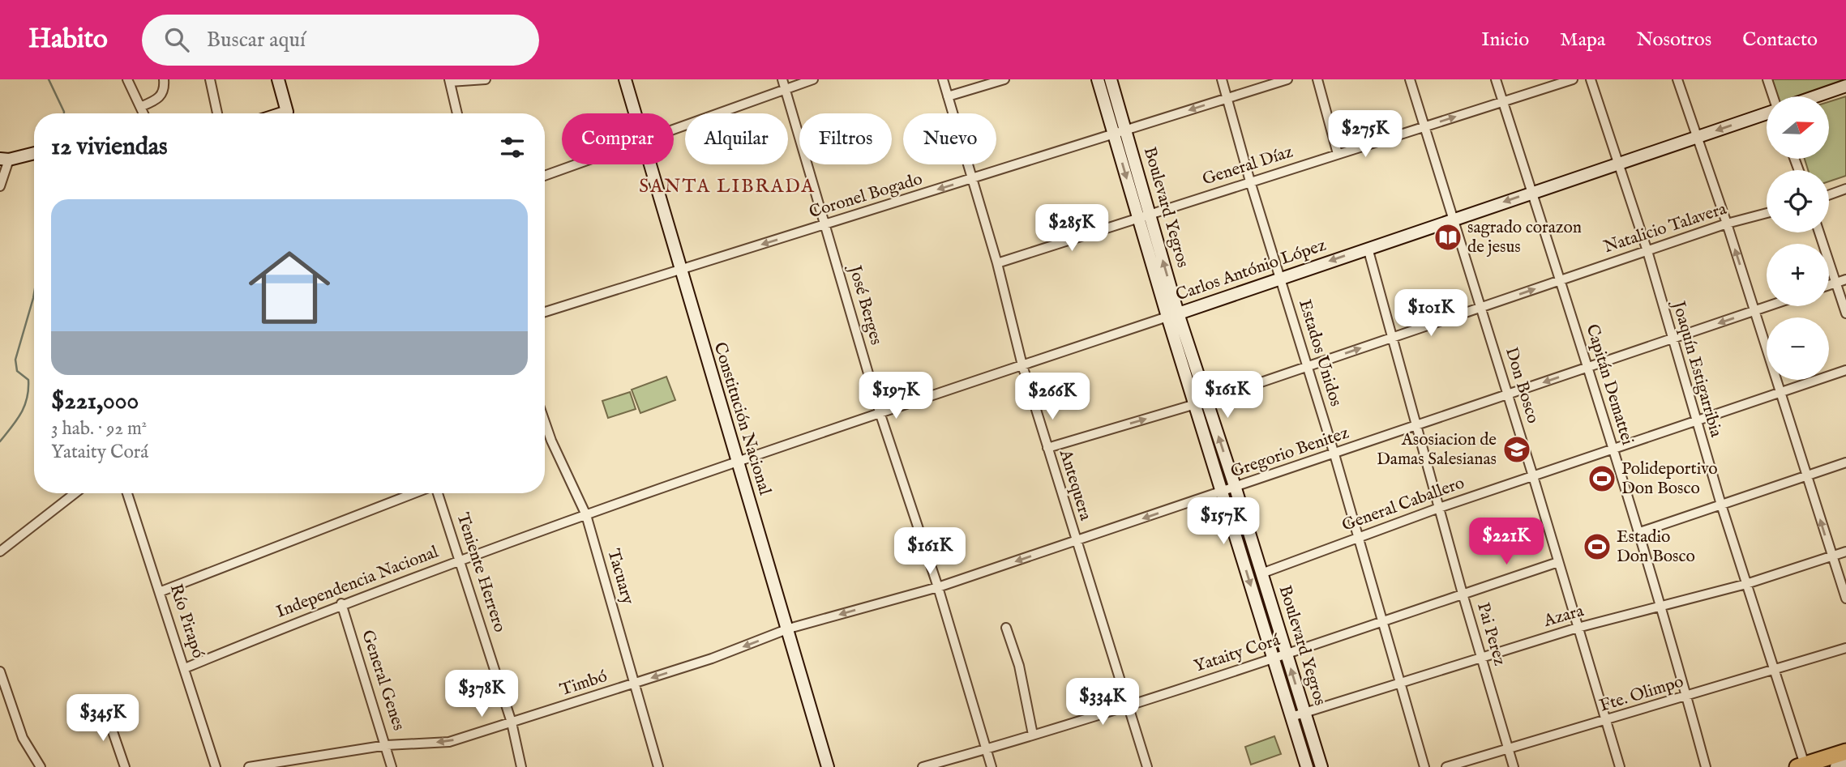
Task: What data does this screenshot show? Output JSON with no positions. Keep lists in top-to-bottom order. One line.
{"streets":{"main road":["Boulevard Yegros","Carlos António López","Constitución Nacional"],"street":["General Díaz","Coronel Bogado","Natalicio Talavera","José Berges","Estados Unidos","Joaquín Estigarribia","Capitán Demattei","Don Bosco","Gregorio Benitez","Antequera","General Caballero","Teniente Herrero","Tacuary","Independencia Nacional","Azara","Río Pirapó","Pai Perez","Yataity Corá","General Genes","Timbó","Fte. Olimpo"]},"crossings":[["General Díaz","Boulevard Yegros"],["General Díaz","Estados Unidos"],["General Díaz","Capitán Demattei"],["General Díaz","Don Bosco"],["General Díaz","Antequera"],["Coronel Bogado","Boulevard Yegros"],["Coronel Bogado","José Berges"],["Coronel Bogado","Estados Unidos"],["Coronel Bogado","Constitución Nacional"],["Coronel Bogado","Antequera"],["Boulevard Yegros","Natalicio Talavera"],["Boulevard Yegros","Carlos António López"],["Boulevard Yegros","Gregorio Benitez"],["Boulevard Yegros","General Caballero"],["Boulevard Yegros","Azara"],["Boulevard Yegros","Yataity Corá"],["Natalicio Talavera","Estados Unidos"],["Natalicio Talavera","Joaquín Estigarribia"],["Natalicio Talavera","Capitán Demattei"],["Natalicio Talavera","Don Bosco"],["Natalicio Talavera","Antequera"],["Natalicio Talavera","Pai Perez"],["Carlos António López","José Berges"],["Carlos António López","Estados Unidos"],["Carlos António López","Joaquín Estigarribia"],["Carlos António López","Capitán Demattei"],["Carlos António López","Don Bosco"],["Carlos António López","Constitución Nacional"],["Carlos António López","Antequera"],["Carlos António López","Independencia Nacional"],["Carlos António López","Pai Perez"],["José Berges","Gregorio Benitez"],["José Berges","Yataity Corá"],["Estados Unidos","Gregorio Benitez"],["Estados Unidos","General Caballero"],["Estados Unidos","Azara"],["Estados Unidos","Yataity Corá"],["Joaquín Estigarribia","Gregorio Benitez"],["Joaquín Estigarribia","General Caballero"],["Joaquín Estigarribia","Azara"],["Joaquín Estigarribia","Fte. Olimpo"],["Capitán Demattei","Gregorio Benitez"],["Capitán Demattei","General Caballero"],["Capitán Demattei","Azara"],["Capitán Demattei","Fte. Olimpo"],["Don Bosco","Gregorio Benitez"],["Don Bosco","General Caballero"],["Don Bosco","Azara"],["Don Bosco","Yataity Corá"],["Don Bosco","Fte. Olimpo"],["Constitución Nacional","Gregorio Benitez"],["Constitución Nacional","Independencia Nacional"],["Constitución Nacional","Timbó"],["Gregorio Benitez","Antequera"],["Gregorio Benitez","Pai Perez"],["Gregorio Benitez","Timbó"],["Antequera","Yataity Corá"],["General Caballero","Pai Perez"],["Teniente Herrero","Independencia Nacional"],["Teniente Herrero","Timbó"],["Tacuary","Independencia Nacional"],["Tacuary","Timbó"],["Independencia Nacional","Río Pirapó"],["Independencia Nacional","General Genes"],["Azara","Pai Perez"],["Pai Perez","Yataity Corá"],["Pai Perez","Fte. Olimpo"],["General Genes","Timbó"]],"one_way":["Coronel Bogado","Natalicio Talavera","Gregorio Benitez","Timbó"],"districts":["SANTA LIBRADA"],"places":{"library":["sagrado corazon de jesus"],"school or university":["Asosiacion de Damas Salesianas"],"sports":["Polideportivo Don Bosco","Estadio Don Bosco"]},"north":"right","page":{"header":"Habito","search":"Buscar aquí","nav":["Inicio","Mapa","Nosotros","Contacto"],"map_buttons":["+","−"],"price":["$275K","$285K","$101K","$161K","$197K","$266K","$157K","$221K","$161K","$378K","$334K","$345K"],"chip":["Comprar","Alquilar","Filtros","Nuevo"],"heading":"12 viviendas","list":[{"name":"$221,000","note":"3 hab. · 92 m² · Yataity Corá"}]}}
